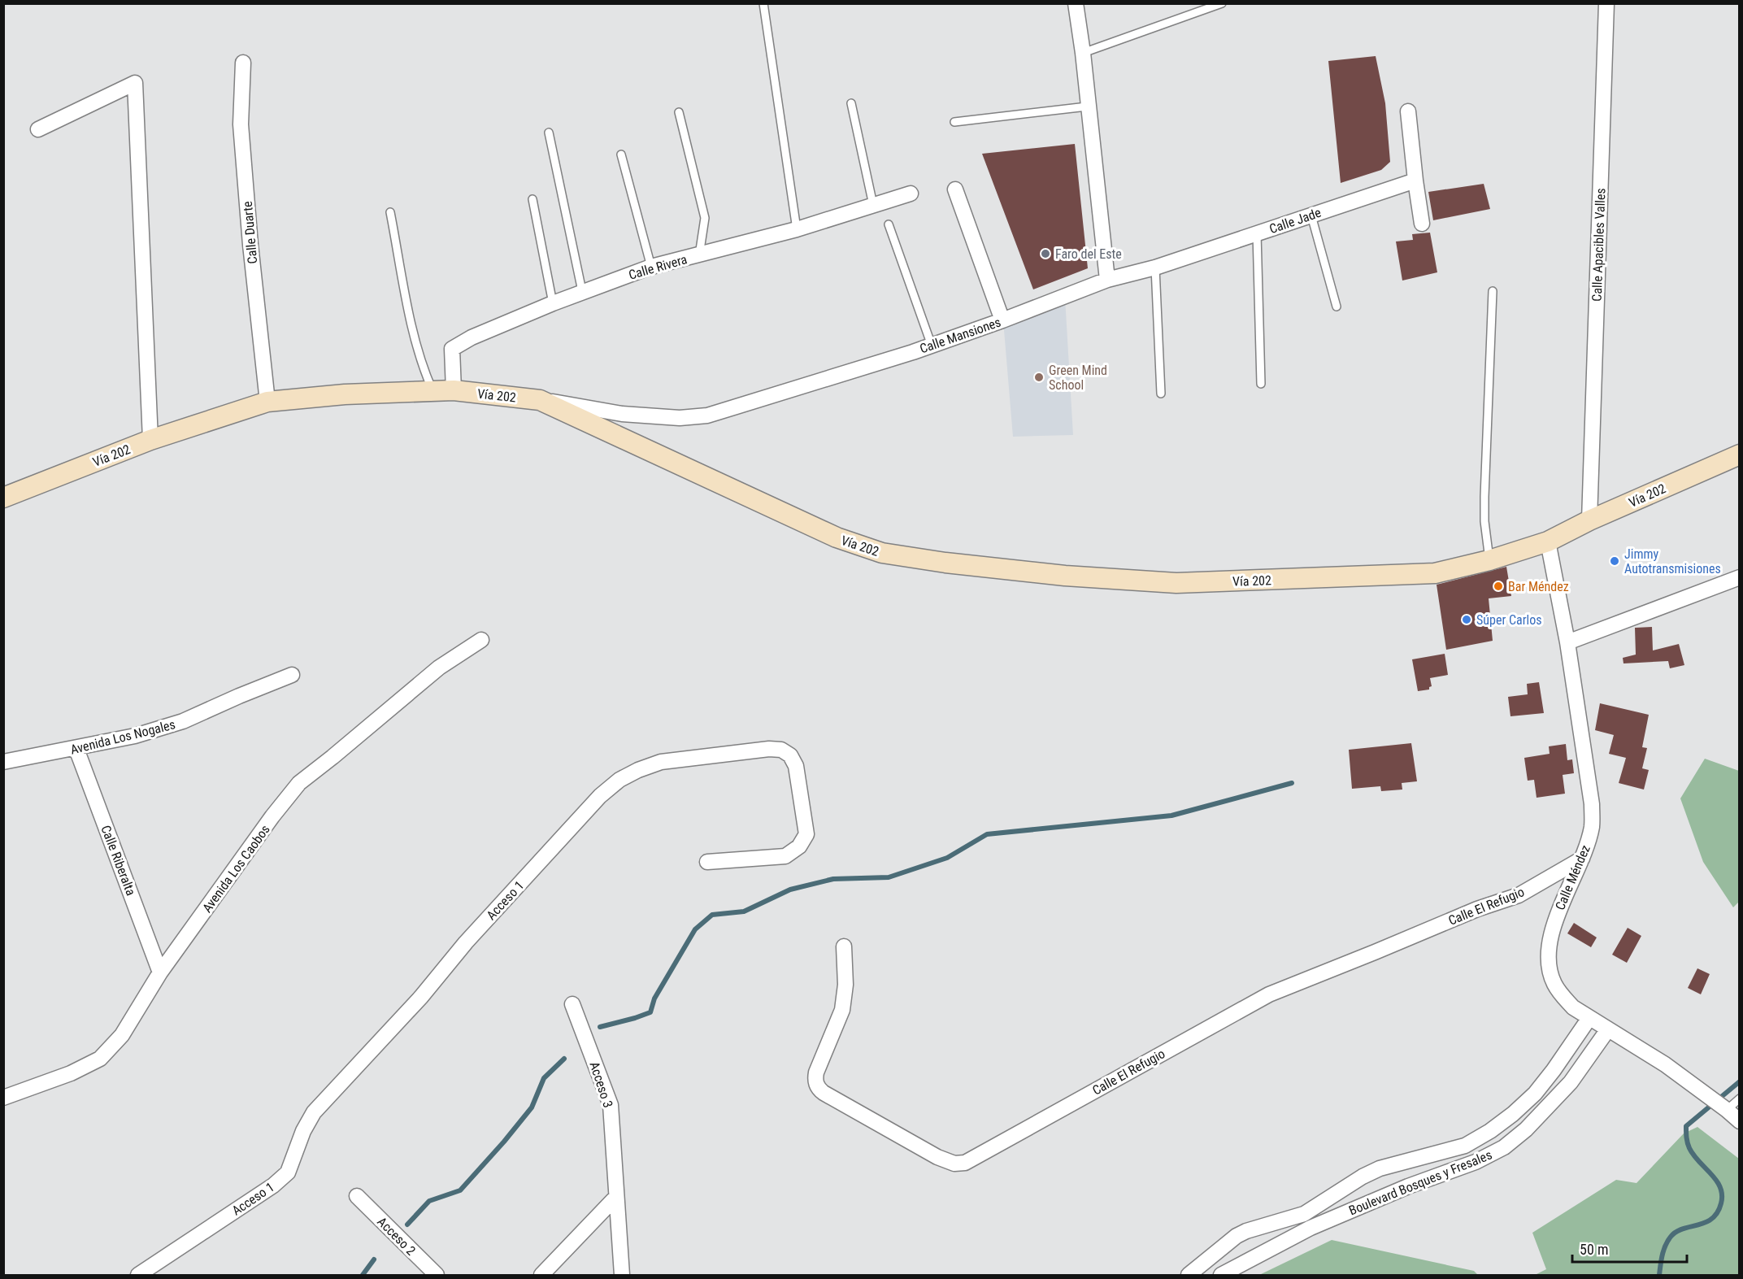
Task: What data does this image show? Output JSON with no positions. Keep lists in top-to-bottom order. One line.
{"streets":{"main road":["Vía 202"],"street":["Calle Jade","Calle Duarte","Calle Apacibles Valles","Calle Rivera","Calle Mansiones","Avenida Los Nogales","Calle Riberalta","Avenida Los Caobos","Calle Méndez","Acceso 1","Calle El Refugio","Acceso 3","Boulevard Bosques y Fresales","Acceso 2"]},"crossings":[["Calle Jade","Calle Mansiones"],["Calle Duarte","Vía 202"],["Calle Apacibles Valles","Vía 202"],["Calle Rivera","Vía 202"],["Calle Mansiones","Vía 202"],["Vía 202","Calle Méndez"],["Avenida Los Nogales","Calle Riberalta"],["Calle Riberalta","Avenida Los Caobos"],["Calle Méndez","Calle El Refugio"],["Calle Méndez","Boulevard Bosques y Fresales"]],"places":["Faro del Este","Green Mind School","Jimmy Autotransmisiones","Bar Méndez","Súper Carlos"],"scale_bar":"50 m"}
